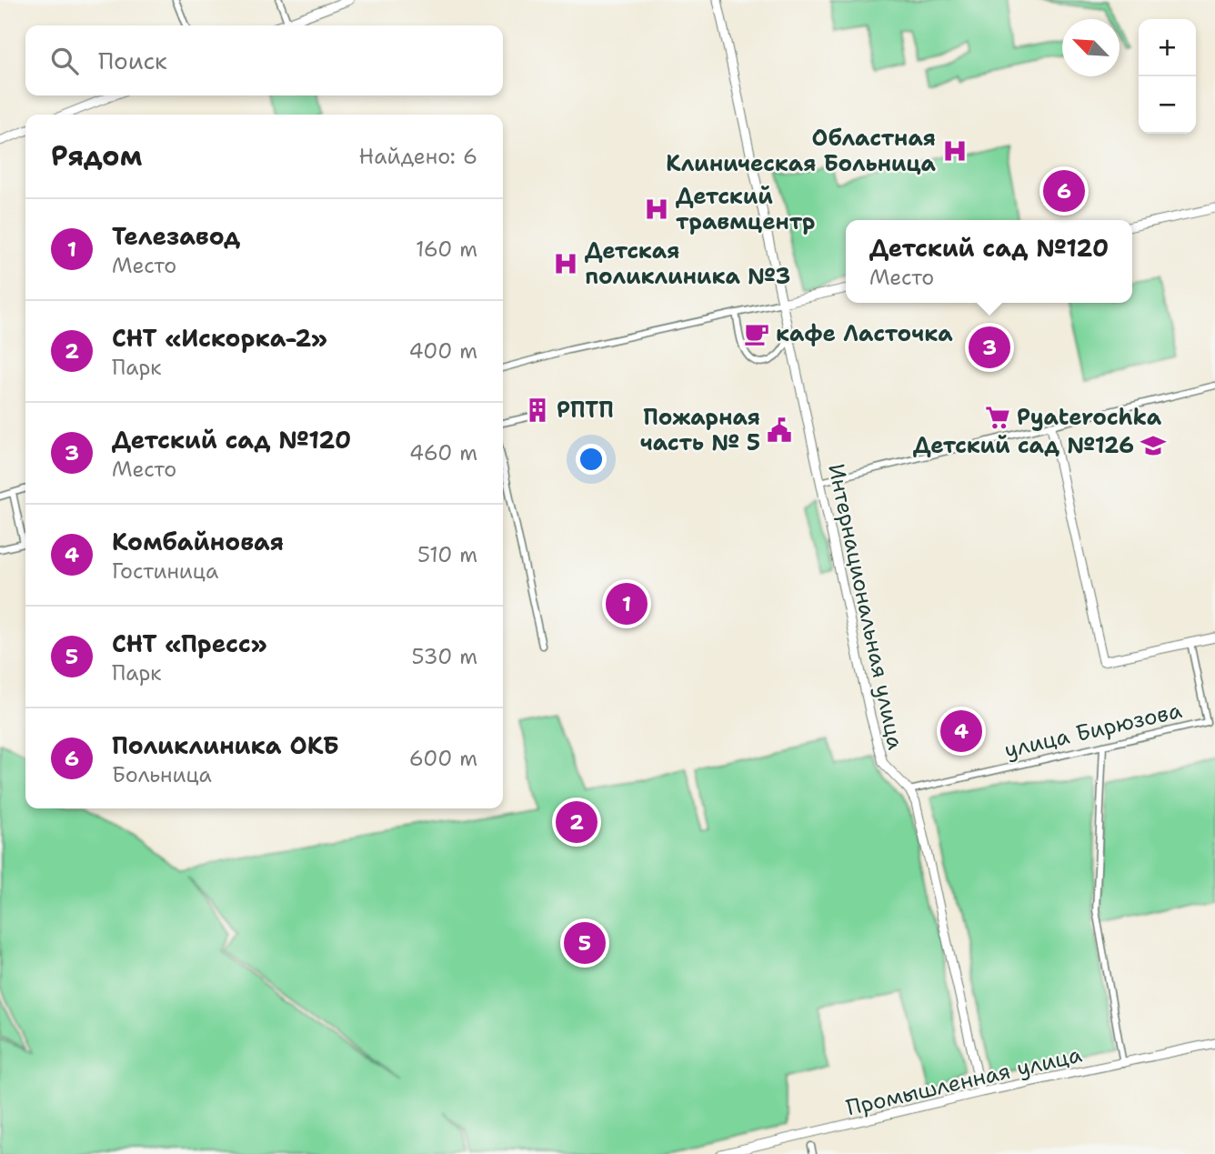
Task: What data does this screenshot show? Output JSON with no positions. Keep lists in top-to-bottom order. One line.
{"streets":{"street":["Интернациональная улица","улица Бирюзова","Промышленная улица"]},"crossings":[["Интернациональная улица","улица Бирюзова"],["Интернациональная улица","Промышленная улица"]],"places":{"hospital":["Областная Клиническая Больница","Детский травмцентр","Детская поликлиника №3"],"cafe":["кафе Ласточка"],"building":["РПТП"],"supermarket":["Pyaterochka"],"public building":["Пожарная часть № 5"],"school or university":["Детский сад №126"]},"north":"top left","page":{"map_buttons":["+","−"],"search":"Поиск","heading":["Рядом","Найдено: 6"],"pins":["6","3","1","4","2","5"],"list":[{"mark":"1","name":"Телезавод","note":"Место","value":"160 m"},{"mark":"2","name":"СНТ «Искорка-2»","note":"Парк","value":"400 m"},{"mark":"3","name":"Детский сад №120","note":"Место","value":"460 m"},{"mark":"4","name":"Комбайновая","note":"Гостиница","value":"510 m"},{"mark":"5","name":"СНТ «Пресс»","note":"Парк","value":"530 m"},{"mark":"6","name":"Поликлиника ОКБ","note":"Больница","value":"600 m"}],"popup":["Детский сад №120","Место"]}}
